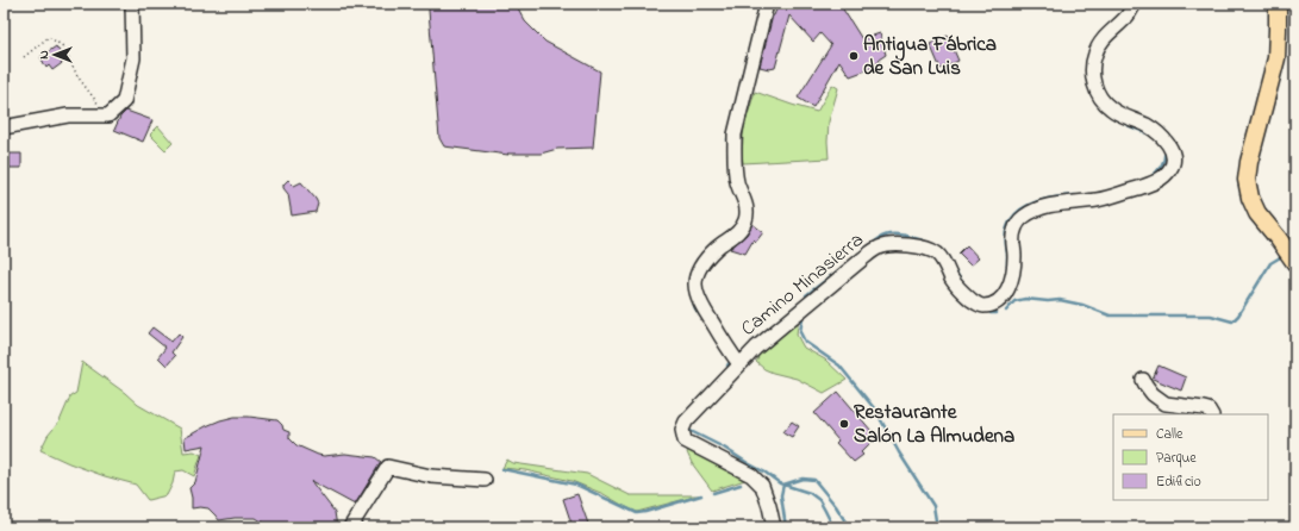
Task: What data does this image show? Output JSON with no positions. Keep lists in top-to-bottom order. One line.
{"streets":{"street":["Camino Minasierra"]},"places":["Antigua Fábrica de San Luis","Restaurante Salón La Almudena"],"legend":["Calle","Parque","Edificio"],"north":"left"}
